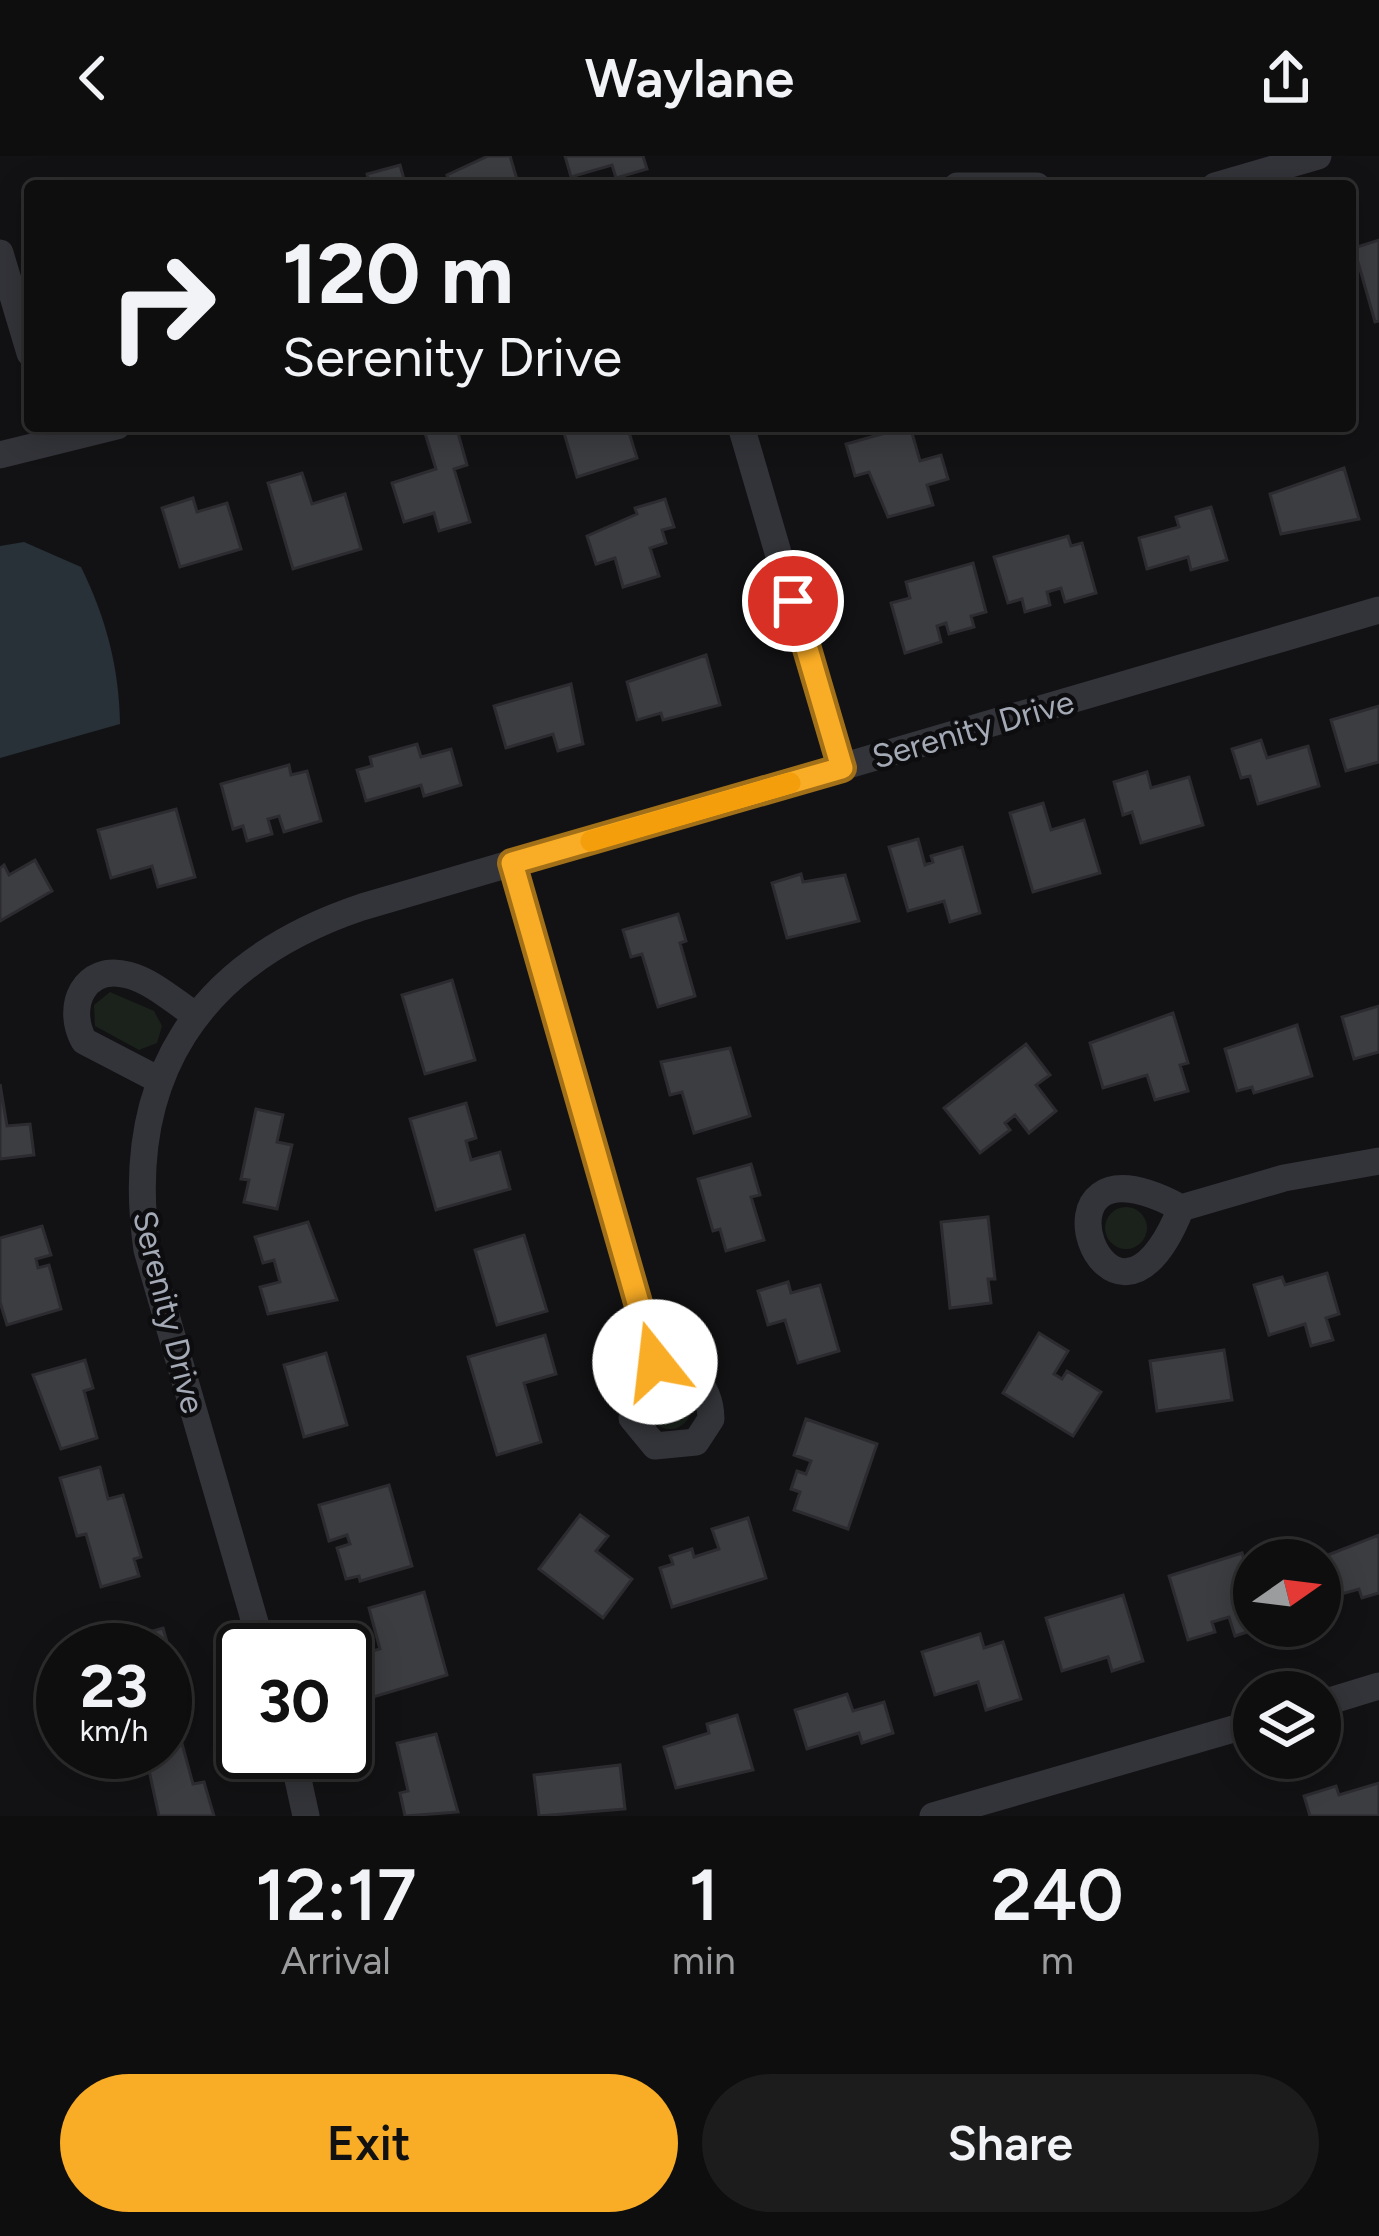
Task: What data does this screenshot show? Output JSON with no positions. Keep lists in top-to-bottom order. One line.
{"streets":{"street":["Serenity Drive"]},"north":"right","page":{"header":"Waylane","turn":["120 m","Serenity Drive"],"speed":"23 km/h","limit":"30","eta":["12:17","Arrival","1","min","240","m"],"buttons":["Exit","Share"]}}
